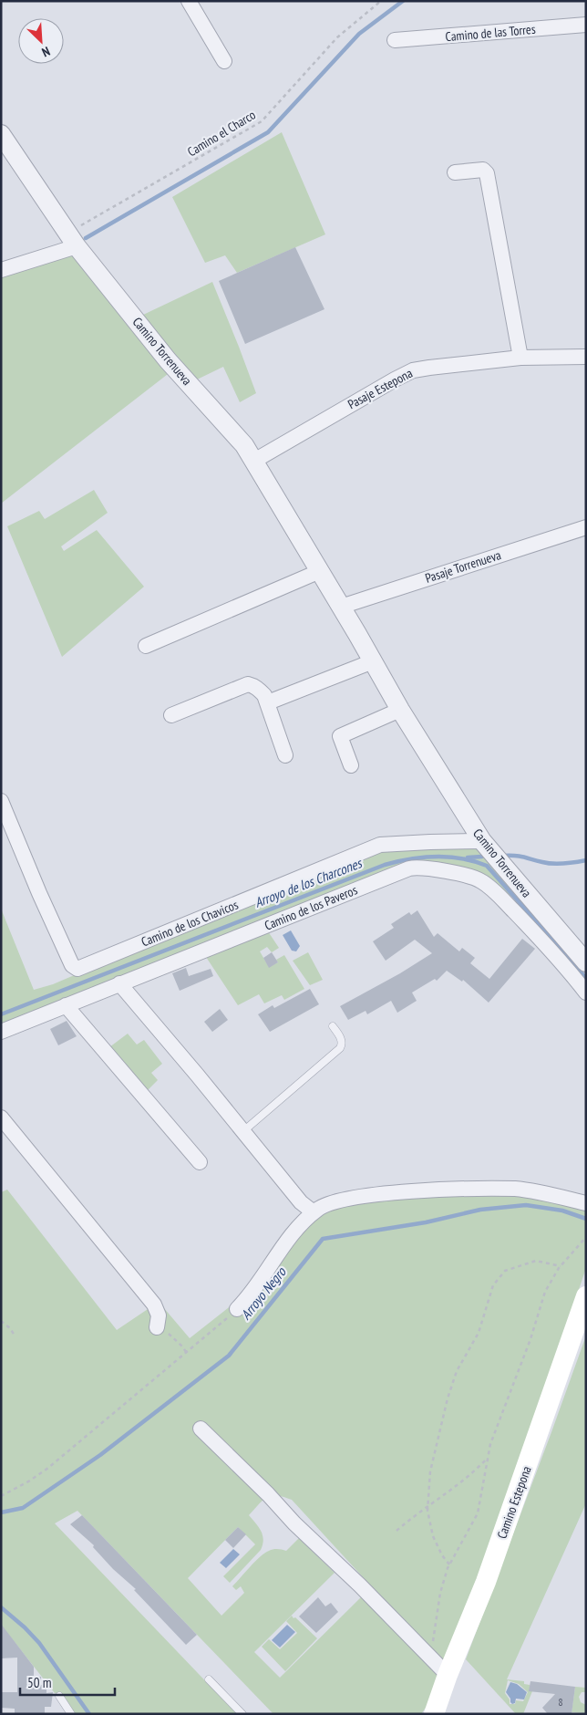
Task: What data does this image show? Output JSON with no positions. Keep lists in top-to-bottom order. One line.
{"streets":{"main road":["Camino Estepona"],"street":["Camino de las Torres","Camino Torrenueva","Pasaje Estepona","Pasaje Torrenueva","Camino de los Paveros","Camino de los Chavicos"],"path":["Camino el Charco"]},"crossings":[["Camino el Charco","Camino Torrenueva"],["Camino Torrenueva","Pasaje Estepona"],["Camino Torrenueva","Pasaje Torrenueva"],["Camino Torrenueva","Camino de los Paveros"],["Camino Torrenueva","Camino de los Chavicos"]],"water":["Arroyo de los Charcones","Arroyo Negro"],"house_numbers":["8"],"scale_bar":"50 m","north":"bottom right"}
